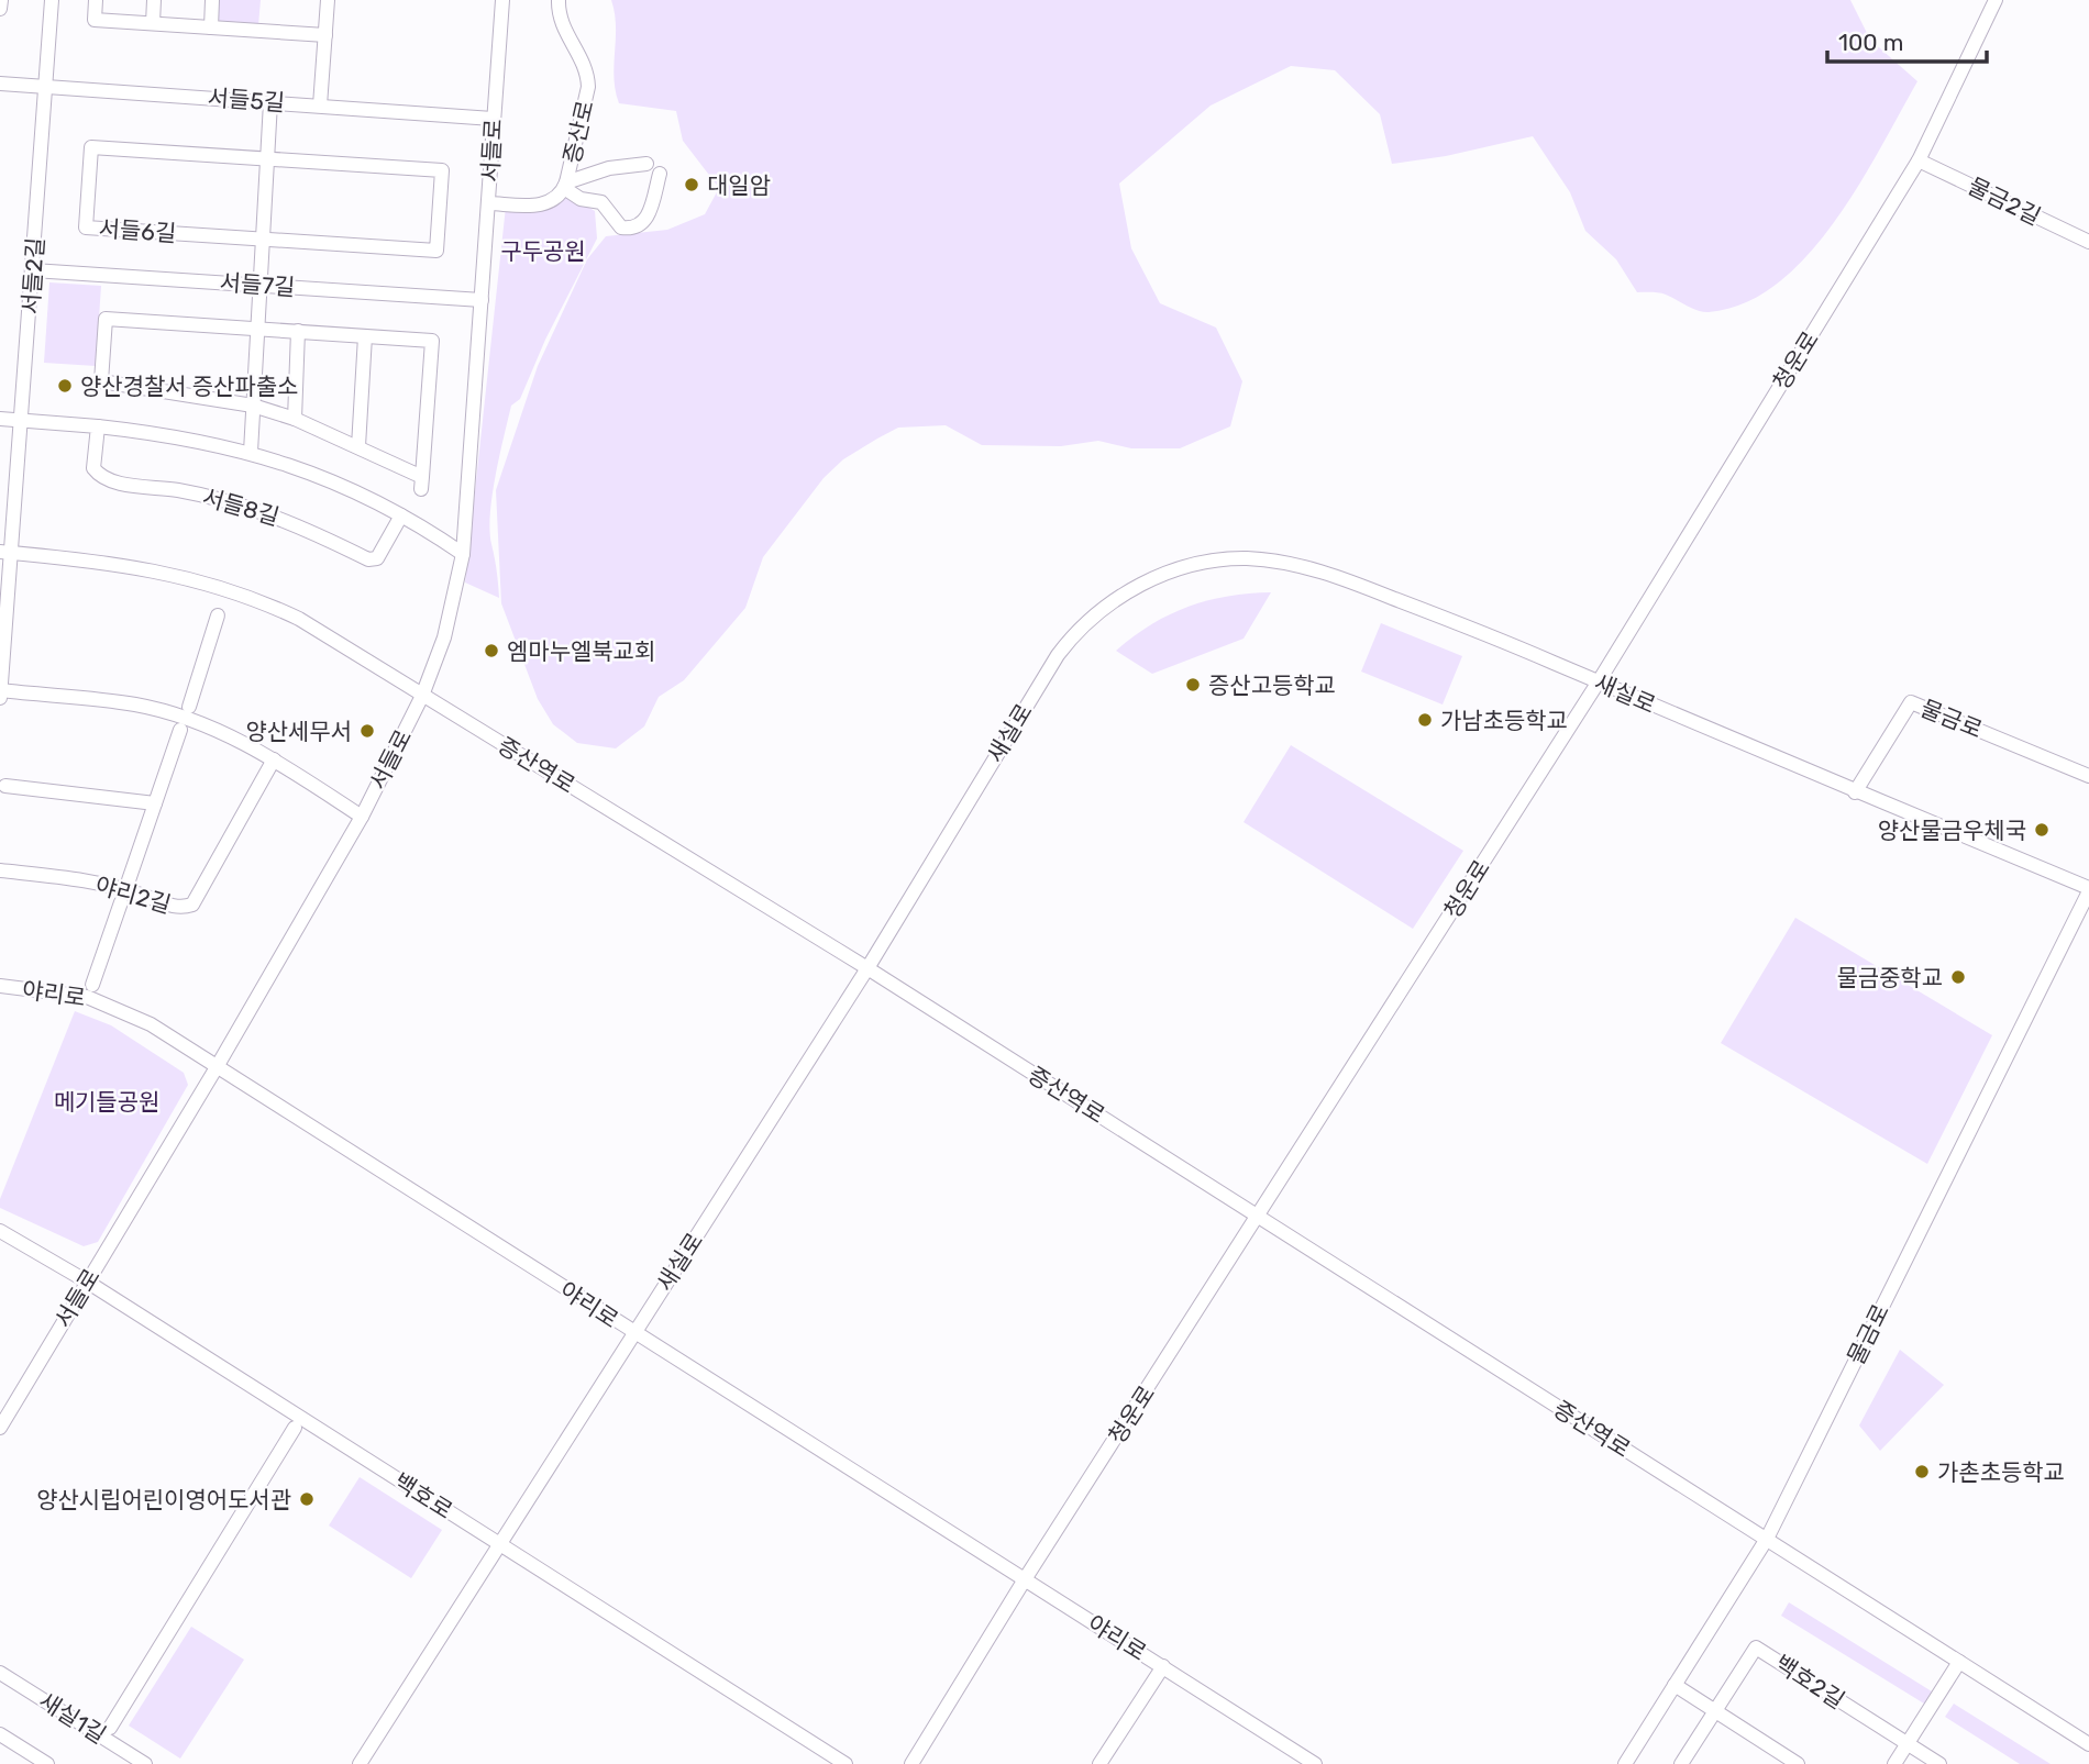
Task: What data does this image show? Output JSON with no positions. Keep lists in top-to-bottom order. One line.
{"streets":{"street":["서들5길","증산로","서들로","물금2길","서들6길","서들2길","서들7길","청운로","서들8길","새실로","물금로","증산역로","야리2길","야리로","백호로","백호2길","새실1길"]},"crossings":[["서들5길","서들로"],["서들5길","서들2길"],["증산로","서들로"],["서들로","서들7길"],["서들로","증산역로"],["서들로","야리로"],["서들로","백호로"],["물금2길","청운로"],["서들2길","서들7길"],["서들2길","증산역로"],["청운로","새실로"],["청운로","증산역로"],["청운로","야리로"],["새실로","물금로"],["새실로","증산역로"],["새실로","야리로"],["새실로","백호로"],["물금로","증산역로"]],"parks":["구두공원","메기들공원"],"places":["대일암","양산경찰서 증산파출소","엠마누엘북교회","증산고등학교","가남초등학교","양산세무서","양산물금우체국","물금중학교","가촌초등학교","양산시립어린이영어도서관"],"scale_bar":"100 m"}
